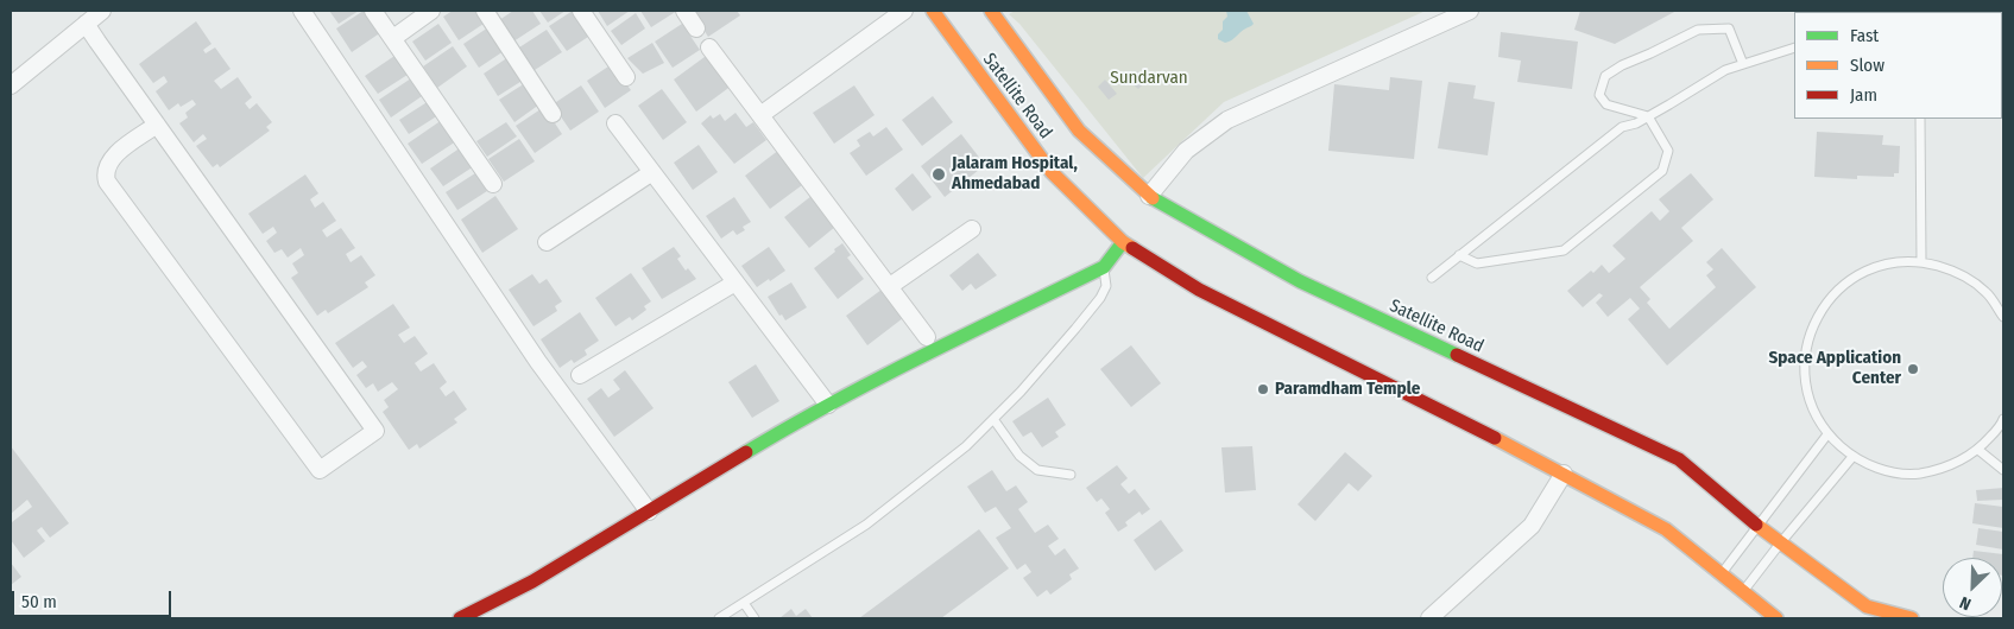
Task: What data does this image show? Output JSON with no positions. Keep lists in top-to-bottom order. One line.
{"streets":{"main road":["Satellite Road"]},"parks":["Sundarvan"],"places":["Jalaram Hospital, Ahmedabad","Space Application Center","Paramdham Temple"],"legend":["Fast","Slow","Jam"],"scale_bar":"50 m","north":"bottom left"}
